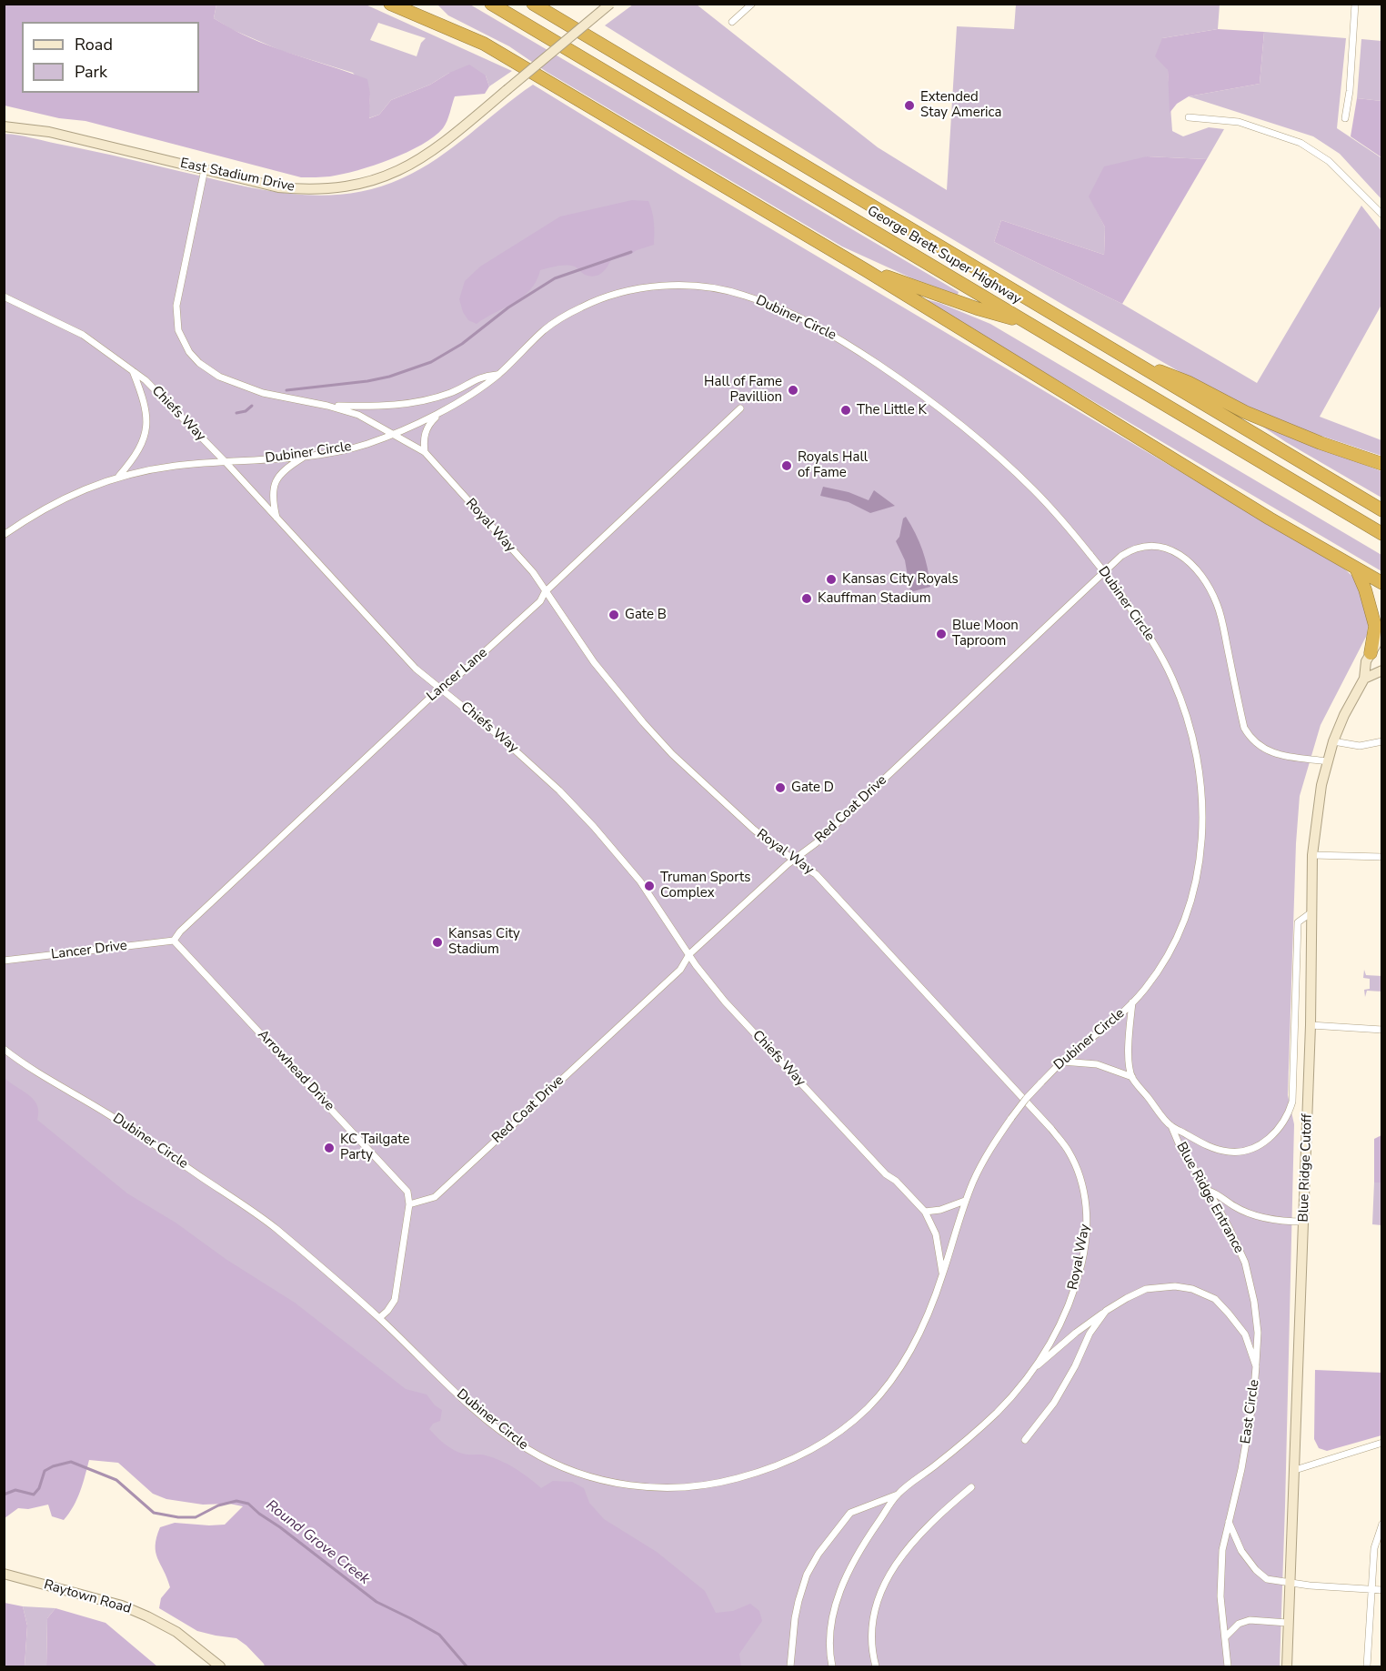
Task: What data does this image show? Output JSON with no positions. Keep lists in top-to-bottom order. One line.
{"streets":{"highway":["George Brett Super Highway"],"main road":["East Stadium Drive","Blue Ridge Cutoff","Raytown Road"],"street":["Dubiner Circle","Chiefs Way","Royal Way","Lancer Lane","Red Coat Drive","Lancer Drive","Arrowhead Drive","Blue Ridge Entrance","East Circle"]},"crossings":[["East Stadium Drive","Royal Way"],["Dubiner Circle","Chiefs Way"],["Dubiner Circle","Royal Way"],["Chiefs Way","Lancer Lane"],["Chiefs Way","Red Coat Drive"],["Royal Way","Lancer Lane"],["Royal Way","Red Coat Drive"],["Royal Way","East Circle"],["Lancer Lane","Lancer Drive"],["Lancer Lane","Arrowhead Drive"],["Red Coat Drive","Arrowhead Drive"],["Red Coat Drive","Blue Ridge Cutoff"],["Lancer Drive","Arrowhead Drive"],["Blue Ridge Entrance","East Circle"]],"water":["Round Grove Creek"],"places":["Extended Stay America","Hall of Fame Pavillion","The Little K","Royals Hall of Fame","Kansas City Royals","Kauffman Stadium","Gate B","Blue Moon Taproom","Gate D","Truman Sports Complex","Kansas City Stadium","KC Tailgate Party"],"legend":["Road","Park"]}
